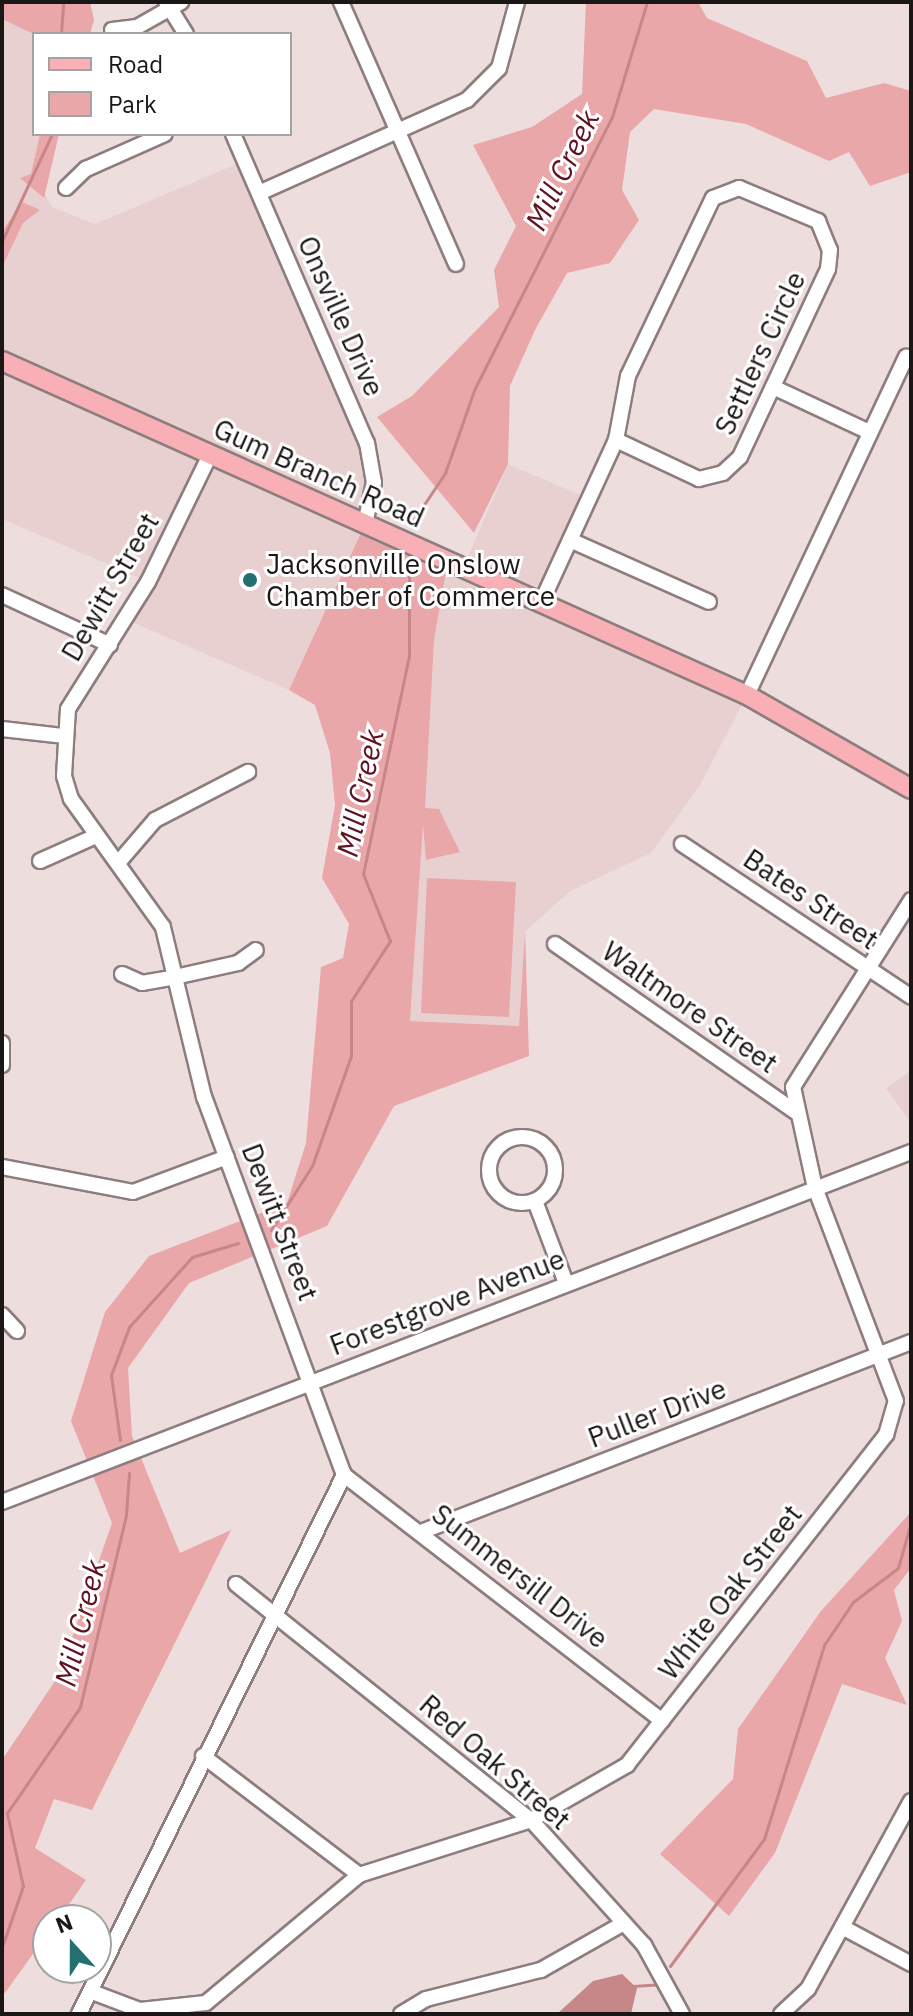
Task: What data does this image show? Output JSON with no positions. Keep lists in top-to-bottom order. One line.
{"streets":{"main road":["Gum Branch Road"],"street":["Onsville Drive","Settlers Circle","Dewitt Street","Bates Street","Waltmore Street","Forestgrove Avenue","Puller Drive","Summersill Drive","White Oak Street","Red Oak Street"]},"crossings":[["Onsville Drive","Gum Branch Road"],["Settlers Circle","Gum Branch Road"],["Gum Branch Road","Dewitt Street"],["Dewitt Street","Forestgrove Avenue"],["Dewitt Street","Summersill Drive"],["Bates Street","White Oak Street"],["Waltmore Street","White Oak Street"],["Forestgrove Avenue","White Oak Street"],["Puller Drive","Summersill Drive"],["Puller Drive","White Oak Street"],["Summersill Drive","White Oak Street"],["White Oak Street","Red Oak Street"]],"water":["Mill Creek"],"places":["Jacksonville Onslow Chamber of Commerce"],"legend":["Road","Park"],"north":"top"}
